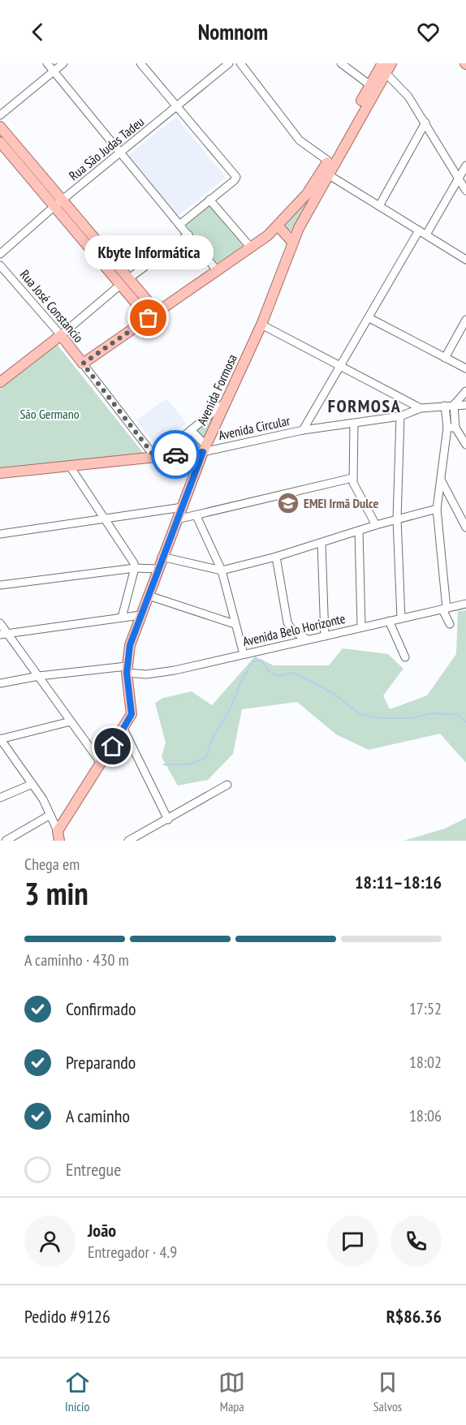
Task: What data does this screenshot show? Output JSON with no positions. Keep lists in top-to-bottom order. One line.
{"streets":{"main road":["Rua José Constancio","Avenida Formosa","Avenida Circular"],"street":["Rua São Judas Tadeu","Avenida Belo Horizonte"]},"crossings":[["Rua José Constancio","Avenida Formosa"],["Rua José Constancio","Avenida Circular"],["Avenida Formosa","Avenida Circular"],["Avenida Formosa","Avenida Belo Horizonte"]],"districts":["FORMOSA"],"parks":["São Germano"],"places":{"other":["Kbyte Informática"],"school or university":["EMEI Irmã Dulce"]},"page":{"header":"Nomnom","bubble":"Kbyte Informática","heading":["3 min","Chega em","18:11–18:16"],"panel":["João","Entregador · 4.9","Pedido #9126","R$86.36"],"bar":"A caminho · 430 m","list":[["Confirmado","17:52"],["Preparando","18:02"],["A caminho","18:06"],"Entregue"],"tabs":["Início","Mapa","Salvos"]}}
